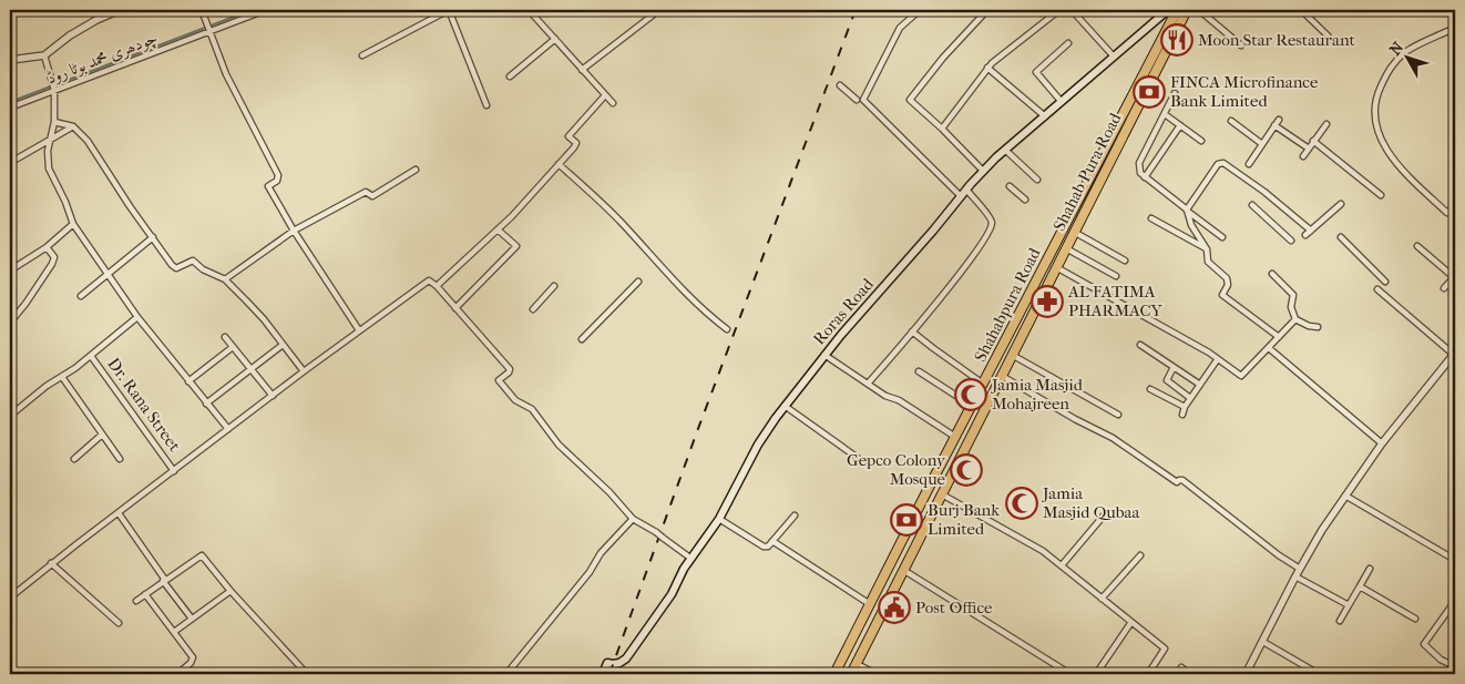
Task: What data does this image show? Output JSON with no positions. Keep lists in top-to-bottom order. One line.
{"streets":{"main road":["Shahab Pura Road","Shahabpura Road","Roras Road"],"street":["چودھری محمد بوٹا روڈ","Dr. Rana Street"]},"places":{"restaurant":["Moon Star Restaurant"],"bank":["FINCA Microfinance Bank Limited","Burj Bank Limited"],"pharmacy":["AL FATIMA PHARMACY"],"mosque":["Jamia Masjid Mohajreen","Gepco Colony Mosque","Jamia Masjid Qubaa"],"public building":["Post Office"]},"north":"top left"}
